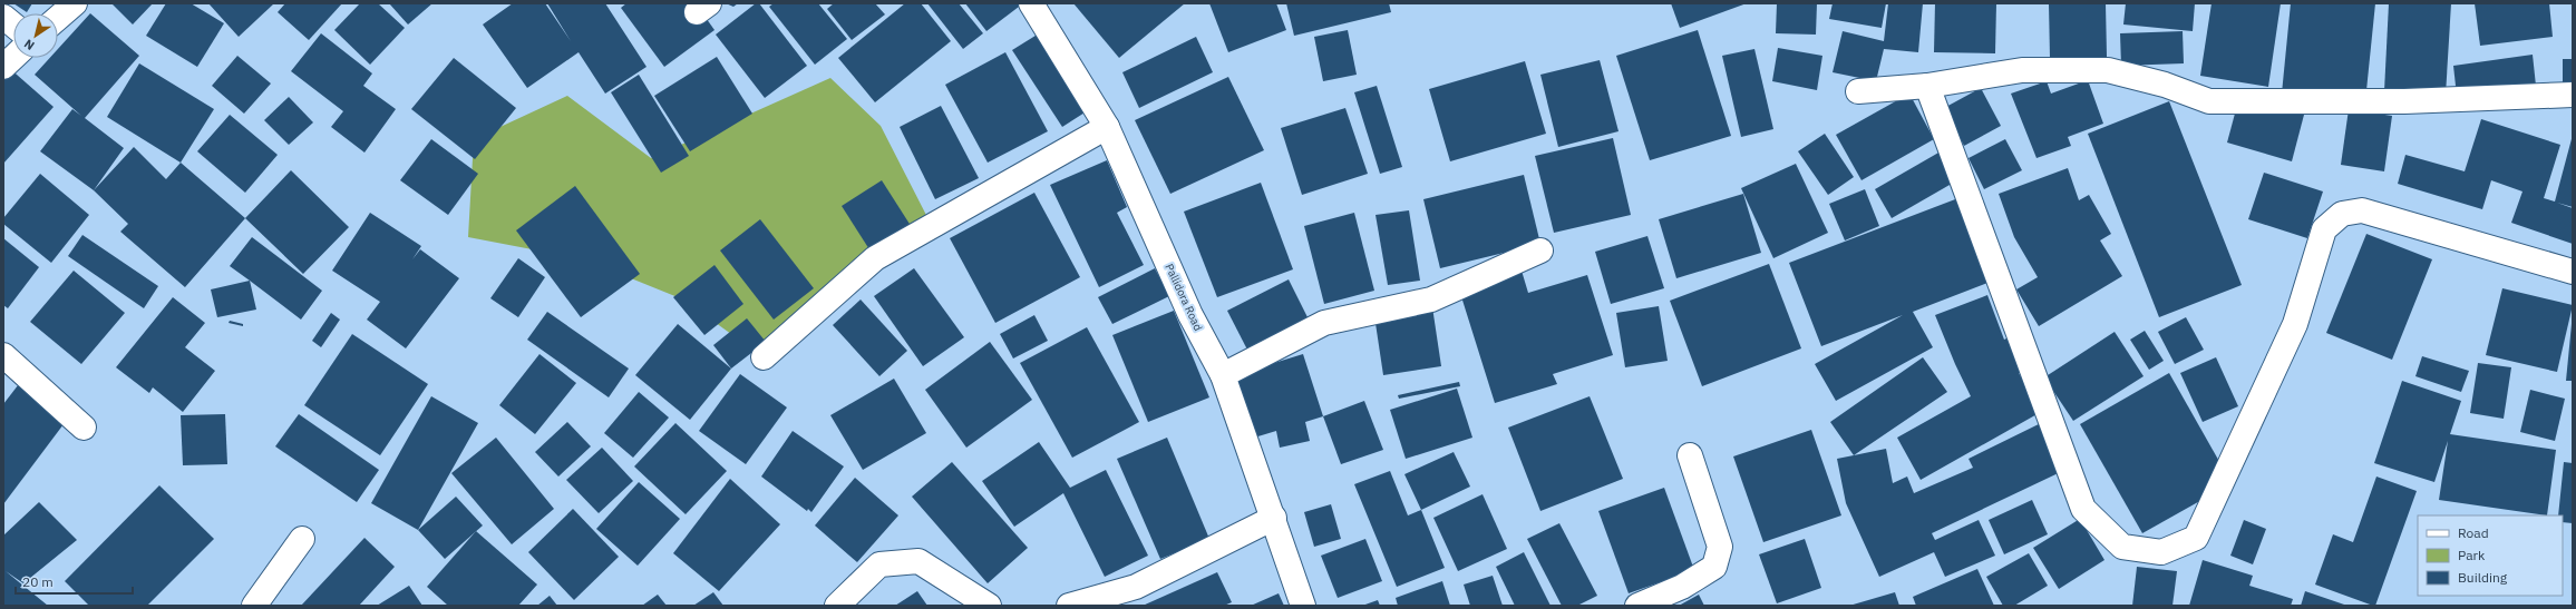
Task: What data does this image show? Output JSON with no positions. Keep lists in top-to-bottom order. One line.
{"streets":{"street":["Pallidora Road"]},"legend":["Road","Park","Building"],"scale_bar":"20 m","north":"bottom left"}
